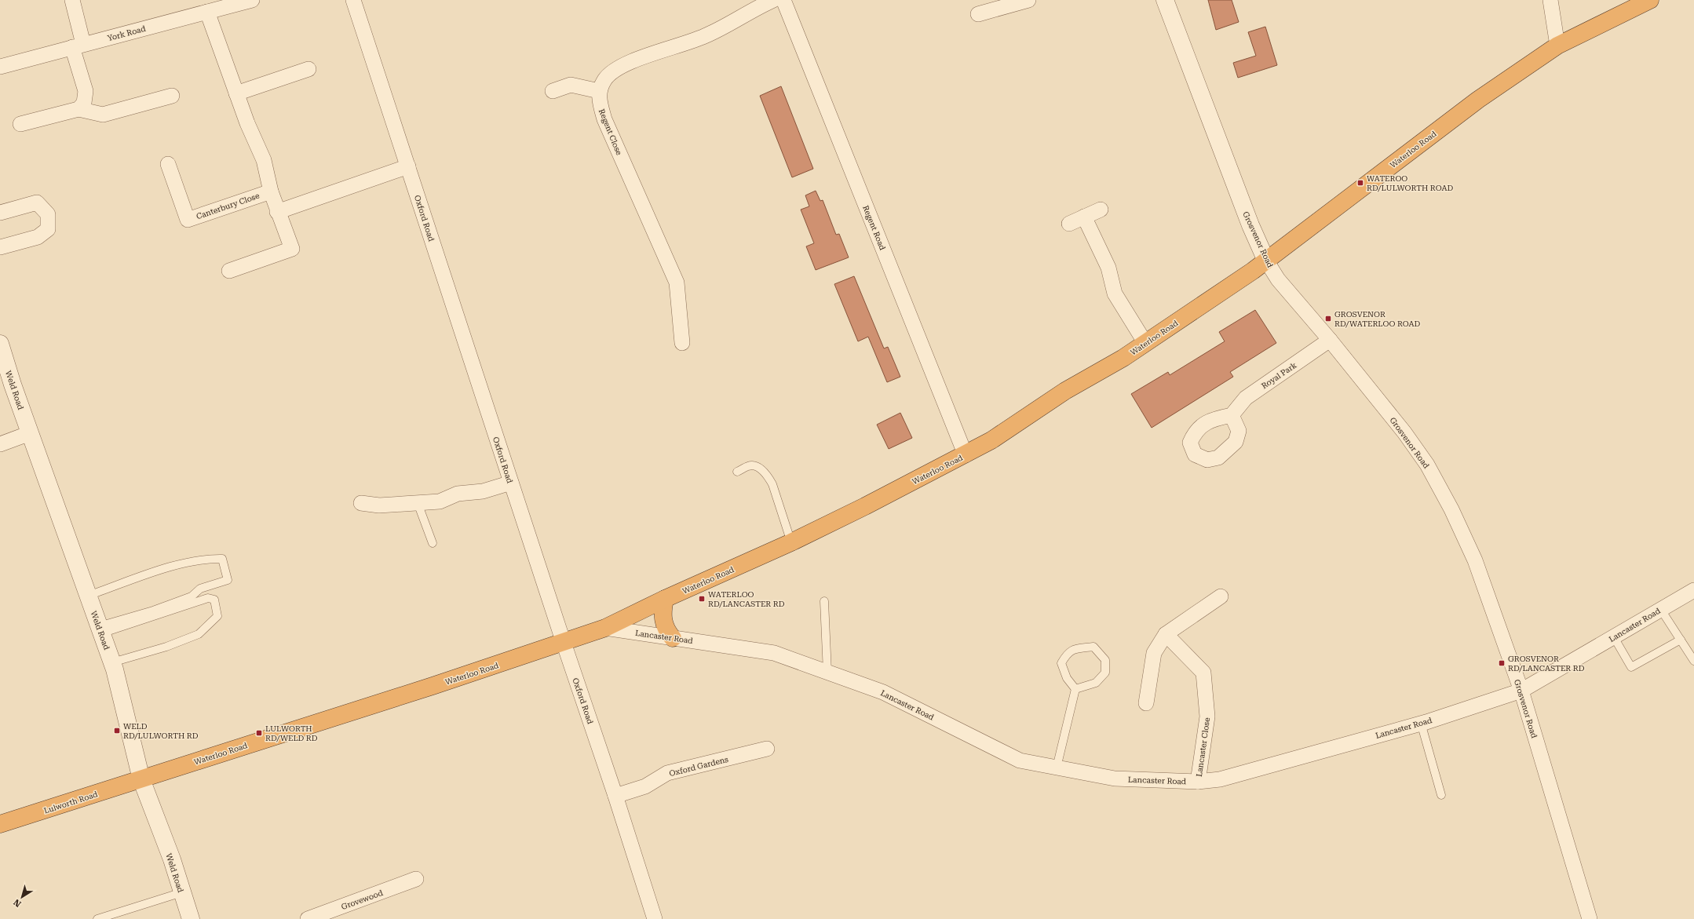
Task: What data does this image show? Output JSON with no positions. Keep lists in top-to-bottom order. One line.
{"streets":{"highway":["Waterloo Road","Lulworth Road"],"street":["York Road","Regent Close","Canterbury Close","Oxford Road","Regent Road","Grosvenor Road","Royal Park","Weld Road","Lancaster Road","Lancaster Close","Oxford Gardens","Grovewood"]},"crossings":[["Waterloo Road","Oxford Road"],["Waterloo Road","Regent Road"],["Waterloo Road","Grosvenor Road"],["Waterloo Road","Weld Road"],["Waterloo Road","Lancaster Road"],["Waterloo Road","Lulworth Road"],["Oxford Road","Oxford Gardens"],["Grosvenor Road","Royal Park"],["Grosvenor Road","Lancaster Road"],["Weld Road","Lulworth Road"],["Lancaster Road","Lancaster Close"]],"places":{"transit":["WATEROO RD/LULWORTH ROAD","GROSVENOR RD/WATERLOO ROAD","WATERLOO RD/LANCASTER RD","GROSVENOR RD/LANCASTER RD","WELD RD/LULWORTH RD","LULWORTH RD/WELD RD"]},"north":"bottom left"}
